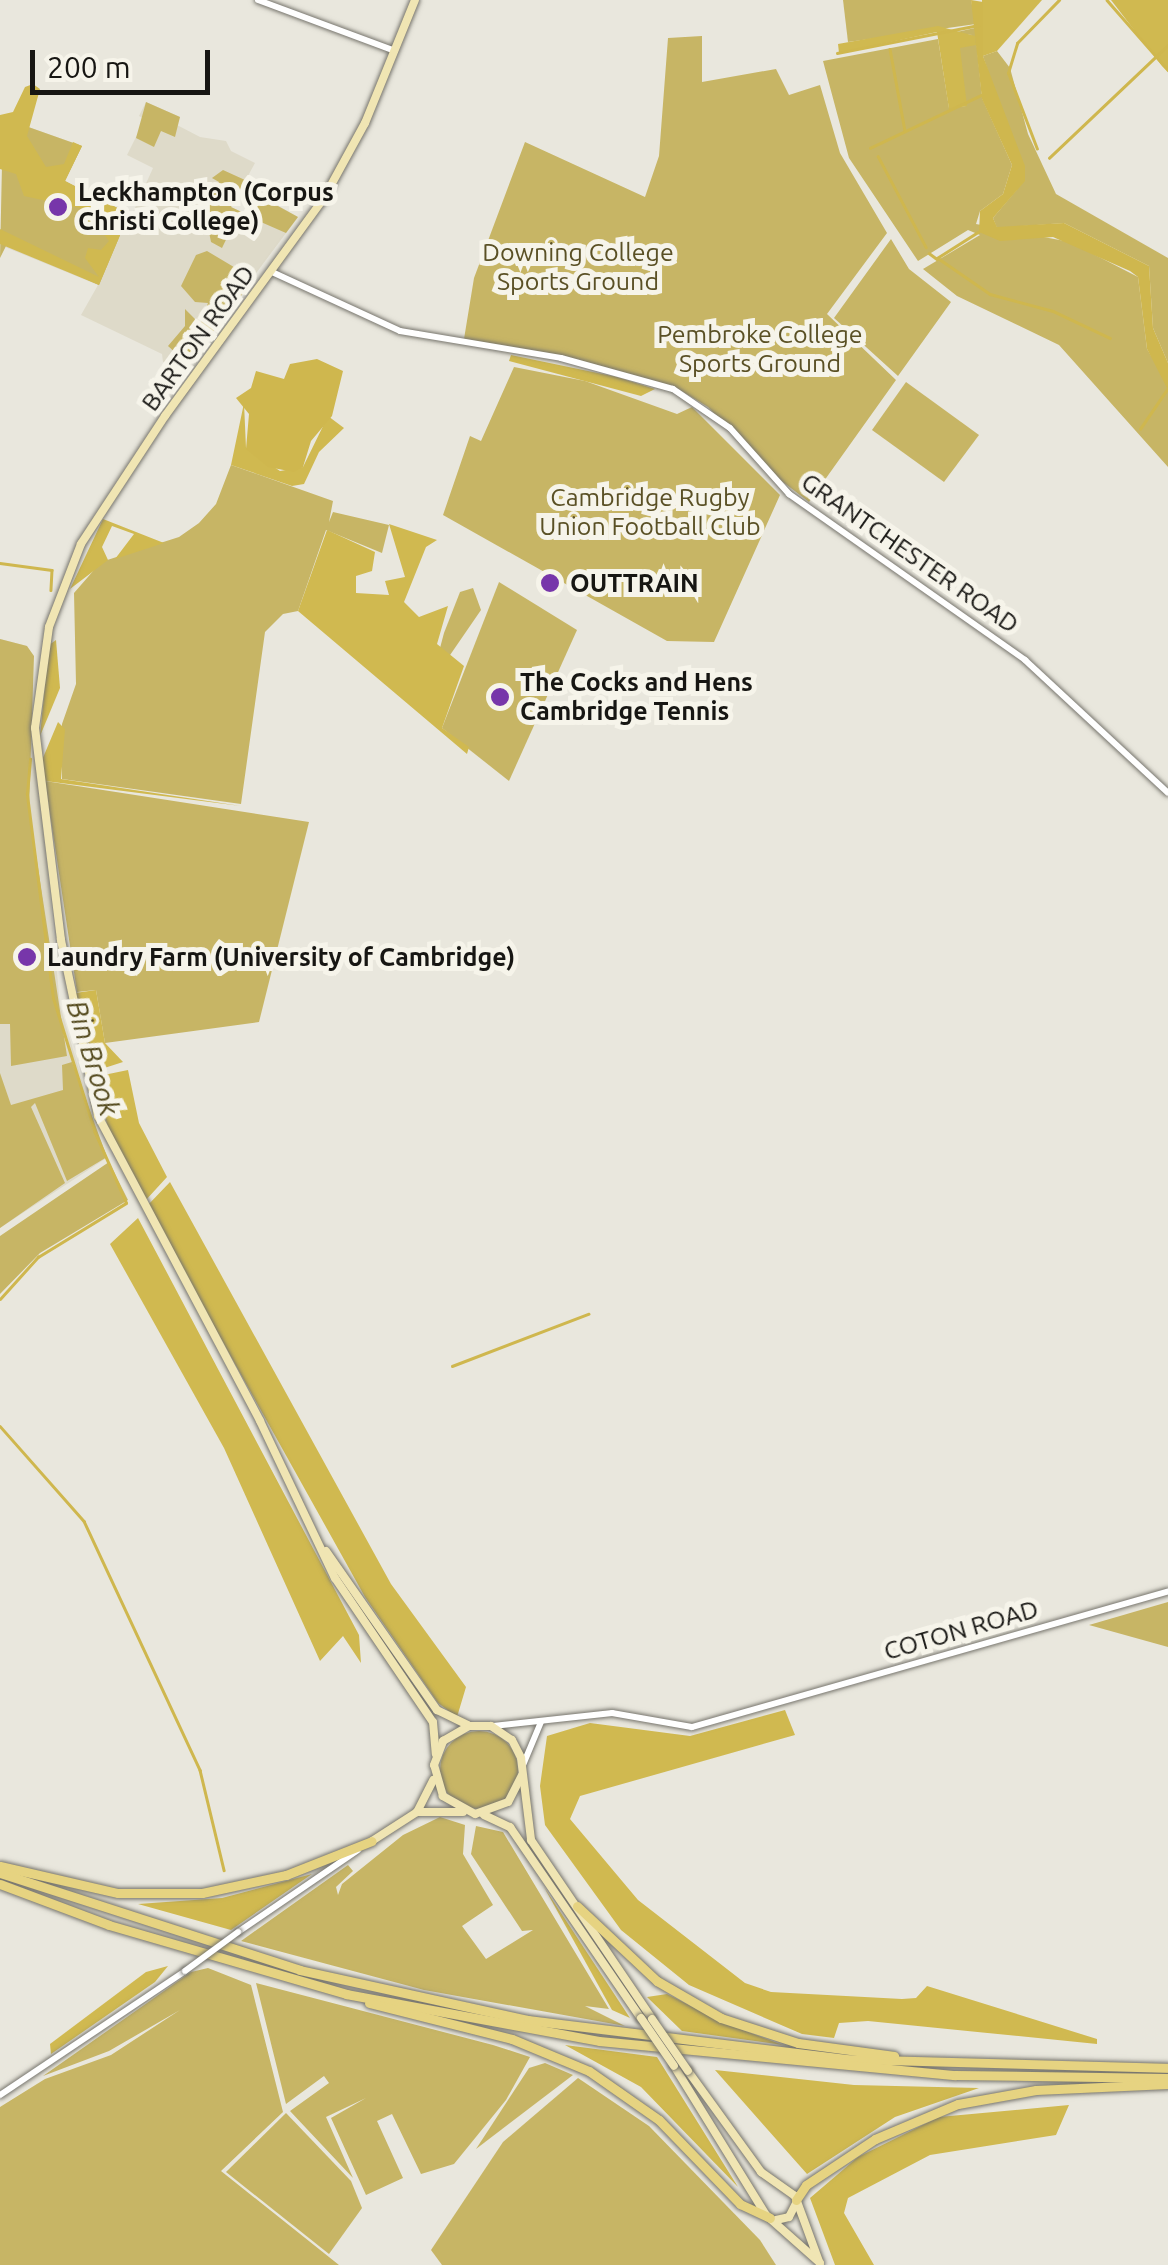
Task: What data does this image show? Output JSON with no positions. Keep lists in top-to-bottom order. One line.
{"streets":{"main road":["BARTON ROAD"],"street":["GRANTCHESTER ROAD","COTON ROAD"]},"crossings":[["BARTON ROAD","GRANTCHESTER ROAD"]],"water":["Bin Brook"],"parks":["Downing College Sports Ground","Pembroke College Sports Ground","Cambridge Rugby Union Football Club"],"places":["Leckhampton (Corpus Christi College)","OUTTRAIN","The Cocks and Hens Cambridge Tennis","Laundry Farm (University of Cambridge)"],"scale_bar":"200 m"}
